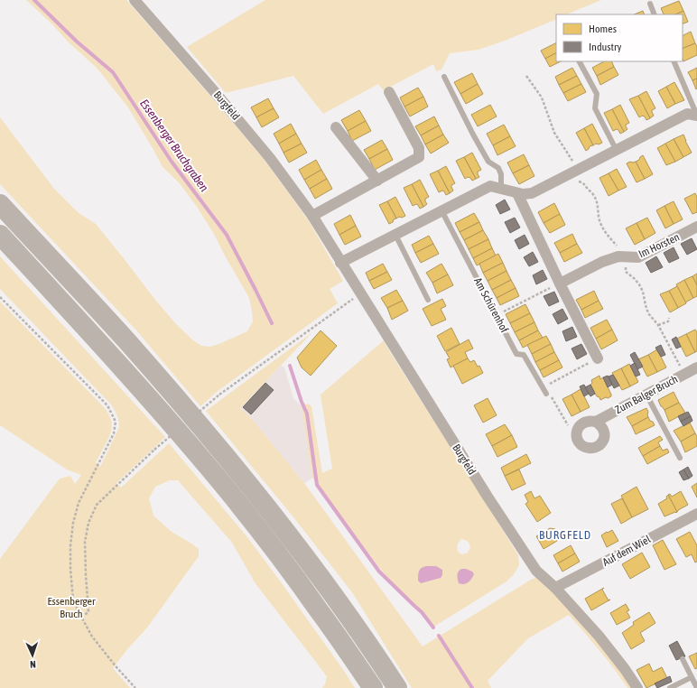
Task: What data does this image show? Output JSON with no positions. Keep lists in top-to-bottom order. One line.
{"streets":{"street":["Burgfeld","Im Horsten","Zum Balger Bruch","Auf dem Wiel"],"lane":["Am Schürenhof"]},"crossings":[["Burgfeld","Auf dem Wiel"]],"districts":["BURGFELD"],"water":["Essenberger Bruchgraben"],"parks":["Essenberger Bruch"],"legend":["Homes","Industry"],"north":"bottom"}
